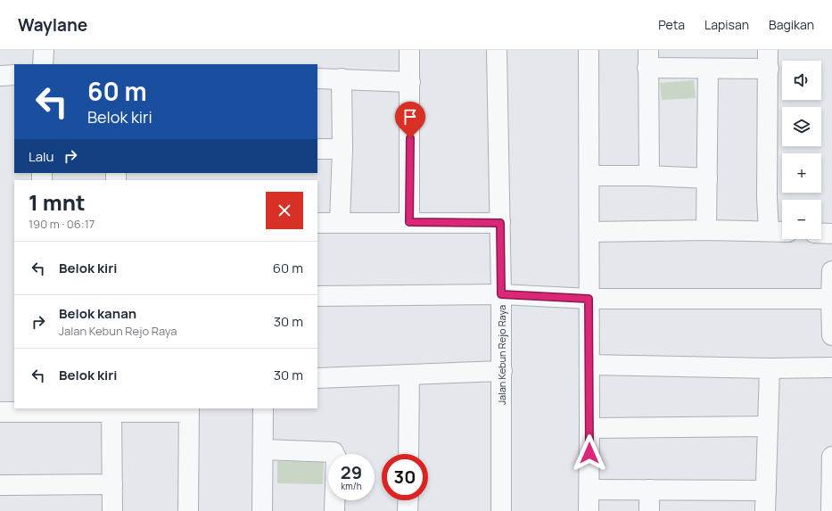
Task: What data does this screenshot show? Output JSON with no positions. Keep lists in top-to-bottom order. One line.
{"streets":{"street":["Jalan Kebun Rejo Raya"]},"page":{"header":"Waylane","nav":["Peta","Lapisan","Bagikan"],"map_buttons":["+","−"],"turn":["60 m","Belok kiri"],"then":"Lalu","heading":["1 mnt","190 m · 06:17"],"list":[{"name":"Belok kiri","value":"60 m"},{"name":"Belok kanan","note":"Jalan Kebun Rejo Raya","value":"30 m"},{"name":"Belok kiri","value":"30 m"}],"speed":"29 km/h","limit":"30"}}
